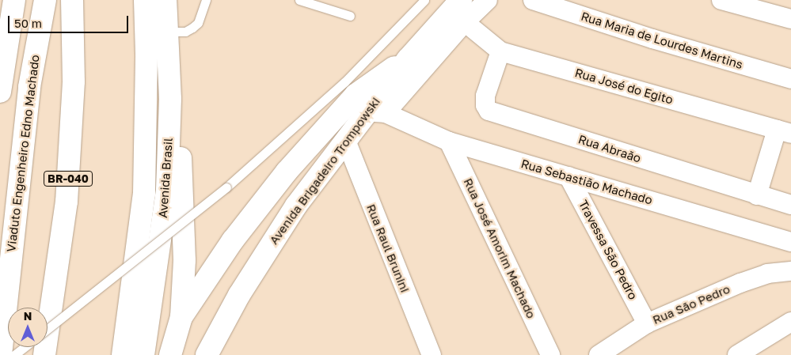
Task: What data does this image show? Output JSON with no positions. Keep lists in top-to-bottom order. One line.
{"streets":{"highway":["Viaduto Engenheiro Edno Machado","Avenida Brigadeiro Trompowski","Avenida Brasil","BR-040"],"street":["Rua Maria de Lourdes Martins","Rua José do Egito","Rua Abraão","Rua Sebastião Machado","Rua Raul Brunini","Rua José Amorim Machado","Travessa São Pedro","Rua São Pedro"]},"crossings":[["Rua José do Egito","Rua Abraão"],["Avenida Brigadeiro Trompowski","Rua Sebastião Machado"],["Avenida Brigadeiro Trompowski","Rua Raul Brunini"],["Rua Sebastião Machado","Rua José Amorim Machado"],["Rua Sebastião Machado","Travessa São Pedro"],["Travessa São Pedro","Rua São Pedro"]],"scale_bar":"50 m","north":"top"}
